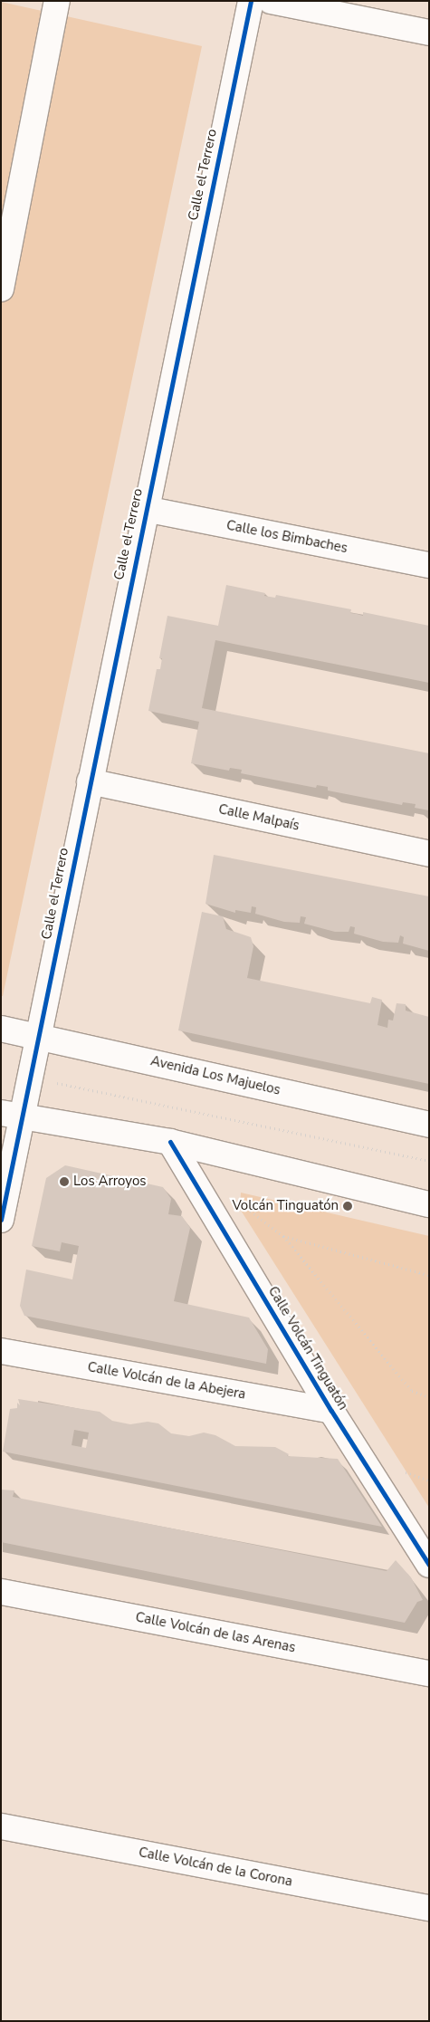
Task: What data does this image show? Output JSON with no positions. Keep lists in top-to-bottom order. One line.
{"streets":{"main road":["Calle el Terrero","Calle los Bimbaches","Calle Malpaís","Avenida Los Majuelos","Calle Volcán Tinguatón","Calle Volcán de la Abejera","Calle Volcán de las Arenas","Calle Volcán de la Corona"]},"crossings":[["Calle el Terrero","Calle los Bimbaches"],["Calle el Terrero","Calle Malpaís"],["Calle el Terrero","Avenida Los Majuelos"],["Calle Volcán Tinguatón","Calle Volcán de la Abejera"]],"places":["Los Arroyos","Volcán Tinguatón"]}
